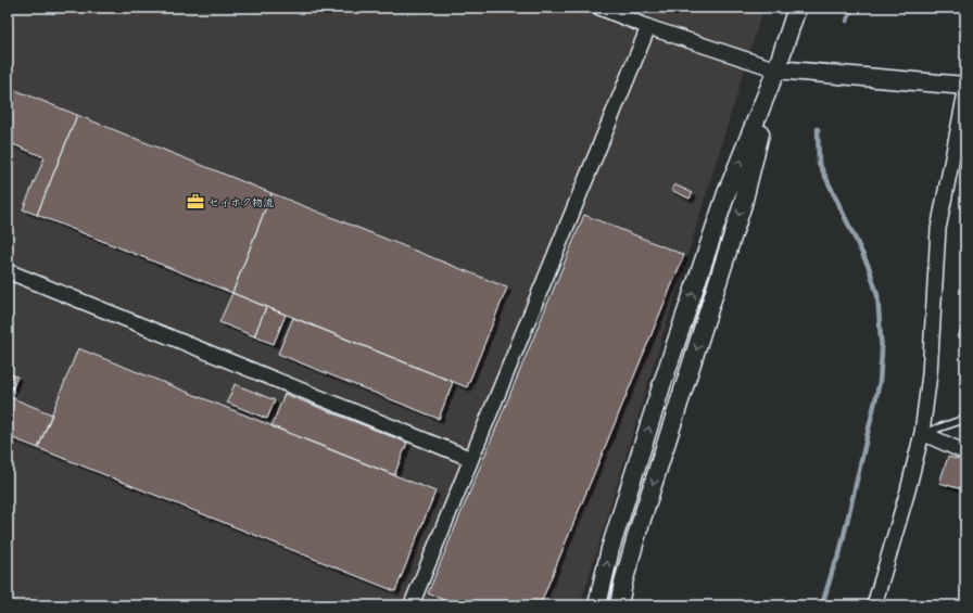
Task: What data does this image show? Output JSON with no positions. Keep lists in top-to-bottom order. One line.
{"places":{"office":["セイホク物流"]}}
